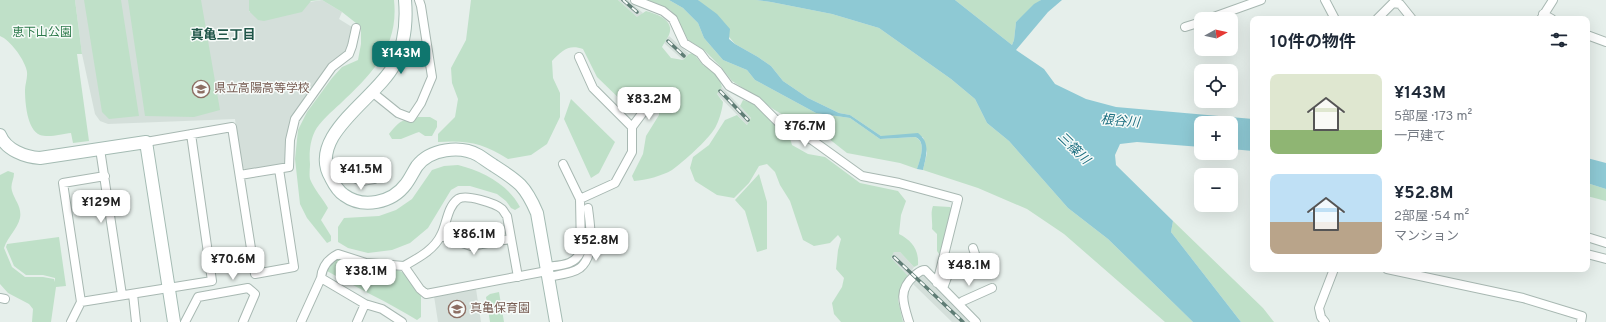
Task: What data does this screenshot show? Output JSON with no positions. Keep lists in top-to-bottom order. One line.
{"districts":["真亀三丁目"],"water":["根谷川","三篠川"],"parks":["恵下山公園"],"places":{"school or university":["県立高陽高等学校","真亀保育園"]},"north":"right","page":{"map_buttons":["+","−"],"heading":"10件の物件","price":["¥143M","¥83.2M","¥76.7M","¥41.5M","¥129M","¥86.1M","¥52.8M","¥70.6M","¥48.1M","¥38.1M"],"list":[{"name":"¥143M","note":"5部屋 · 173 m² · 一戸建て"},{"name":"¥52.8M","note":"2部屋 · 54 m² · マンション"}]}}
